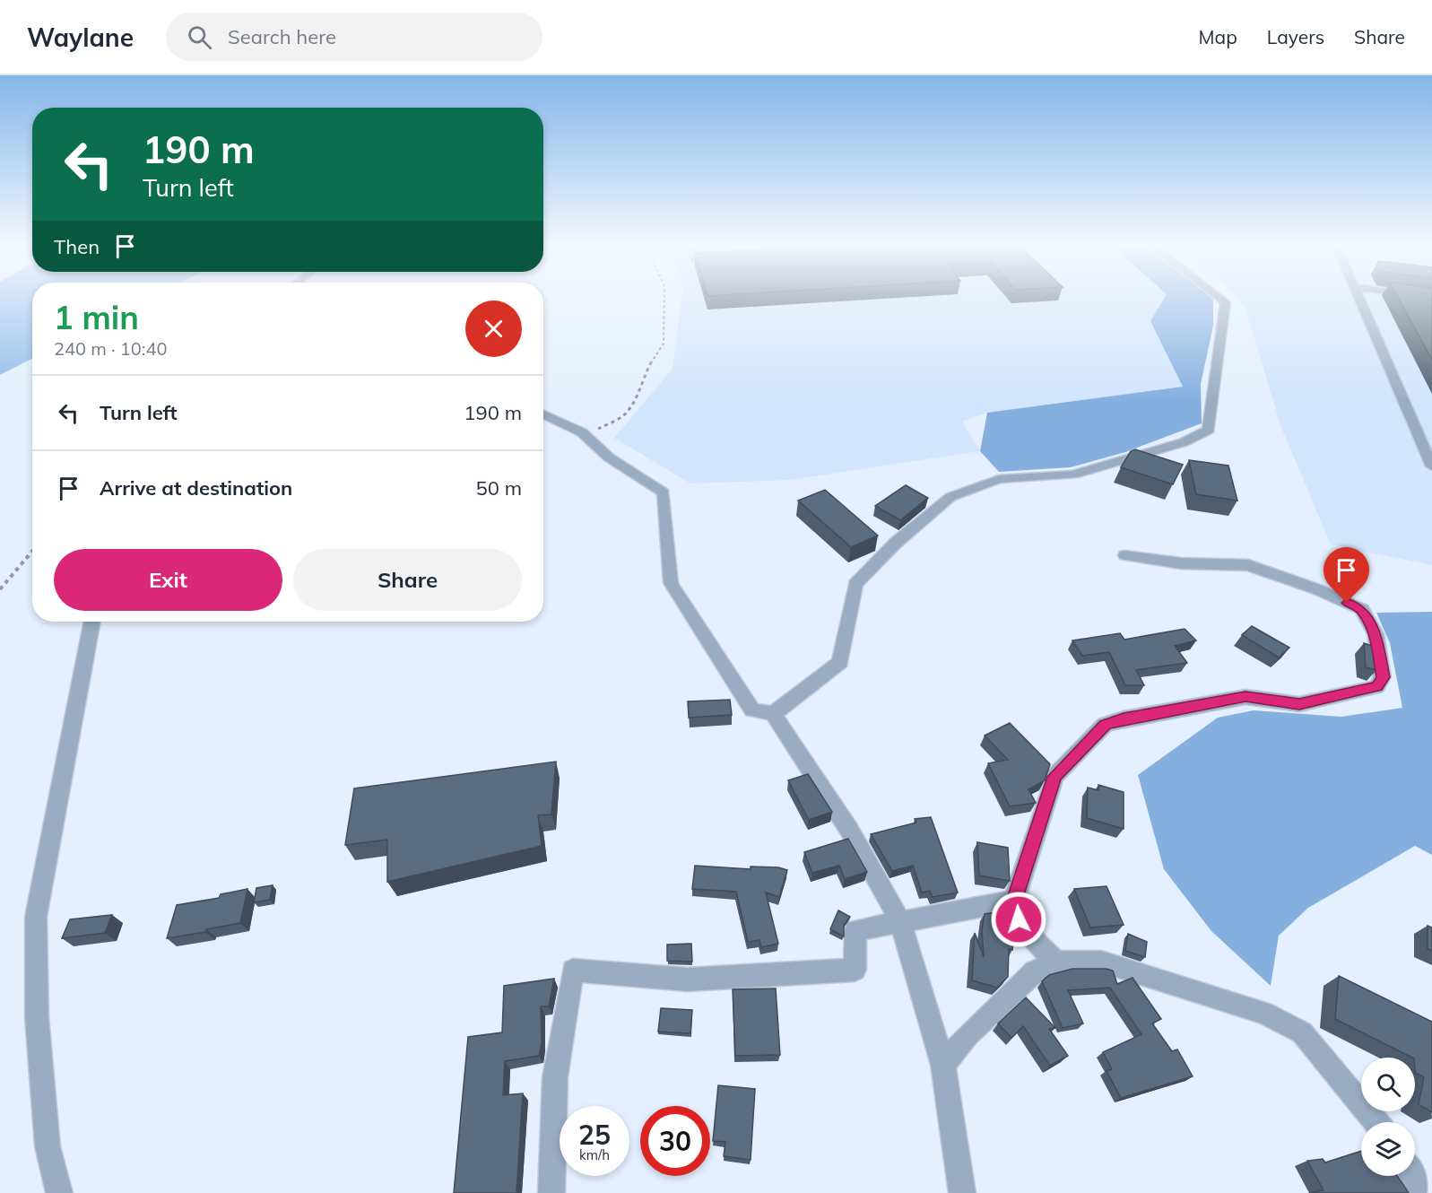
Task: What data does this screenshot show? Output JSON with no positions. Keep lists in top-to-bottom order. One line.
{"page":{"header":"Waylane","search":"Search here","nav":["Map","Layers","Share"],"turn":["190 m","Turn left"],"then":"Then","heading":["1 min","240 m · 10:40"],"list":[{"name":"Turn left","value":"190 m"},{"name":"Arrive at destination","value":"50 m"}],"buttons":["Exit","Share"],"speed":"25 km/h","limit":"30"}}
